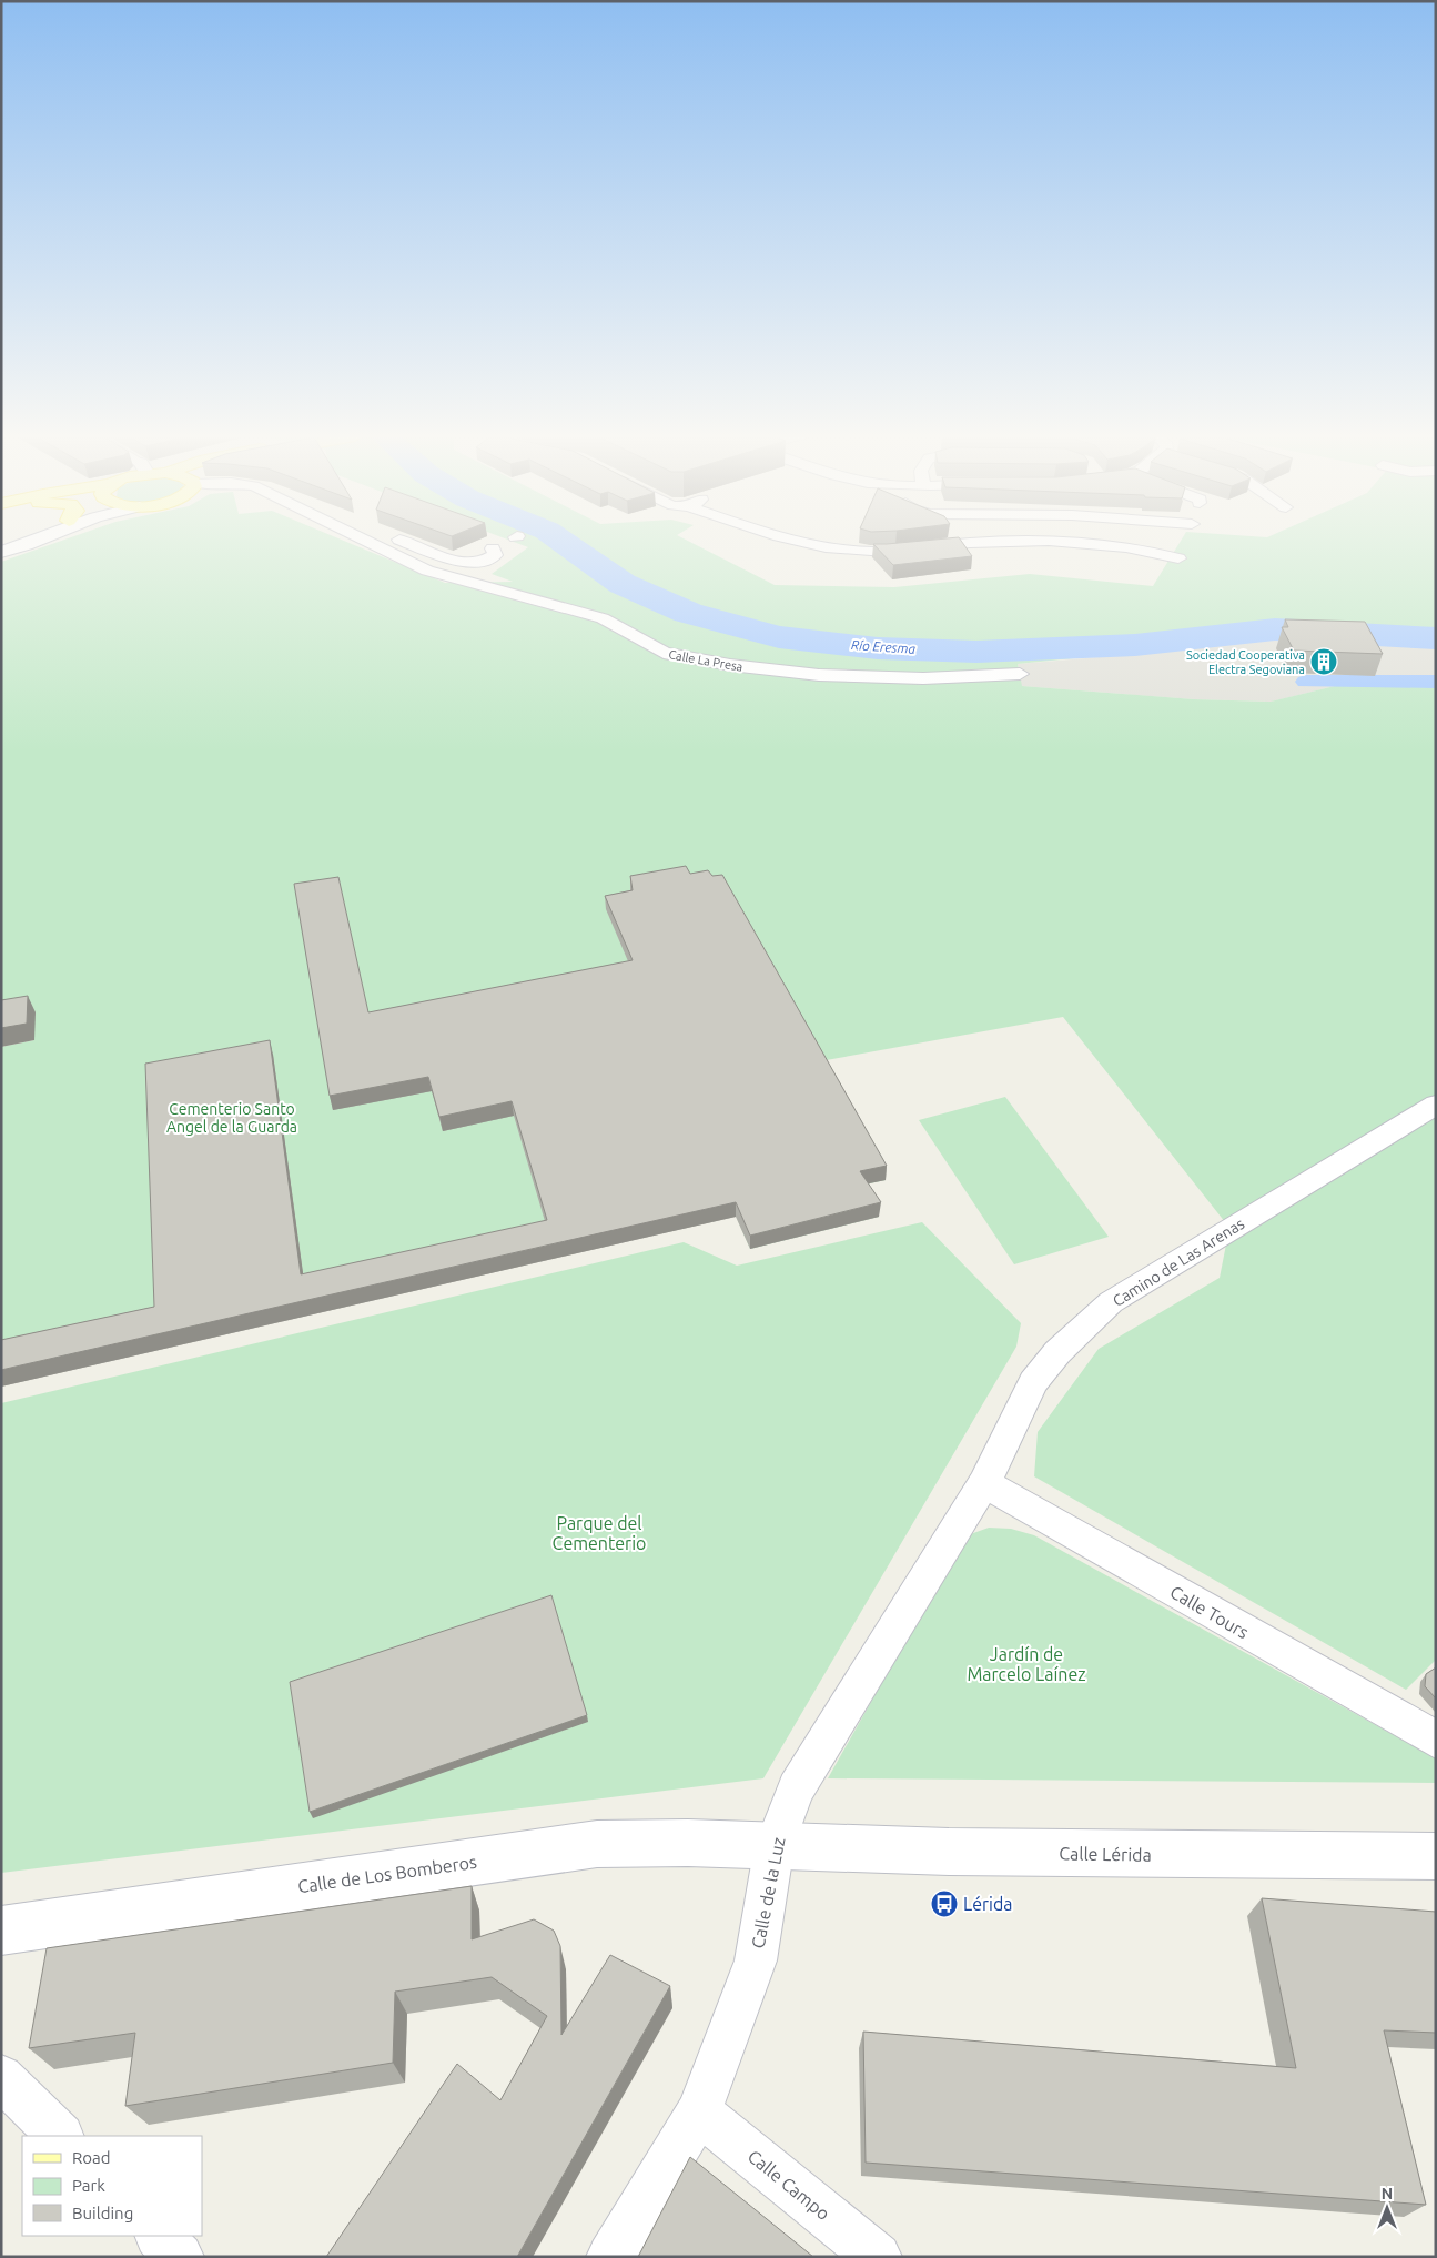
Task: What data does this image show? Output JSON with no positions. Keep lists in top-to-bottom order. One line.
{"streets":{"street":["Calle La Presa","Camino de Las Arenas","Calle Tours","Calle Lérida","Calle de Los Bomberos","Calle de la Luz","Calle Campo"]},"crossings":[["Camino de Las Arenas","Calle Tours"],["Camino de Las Arenas","Calle de la Luz"],["Calle Tours","Calle de la Luz"],["Calle Lérida","Calle de Los Bomberos"],["Calle Lérida","Calle de la Luz"],["Calle de Los Bomberos","Calle de la Luz"],["Calle de la Luz","Calle Campo"]],"water":["Río Eresma"],"parks":["Cementerio Santo Angel de la Guarda","Parque del Cementerio","Jardín de Marcelo Laínez"],"places":{"building":["Sociedad Cooperativa Electra Segoviana"],"bus stop":["Lérida"]},"legend":["Road","Park","Building"],"north":"top"}
